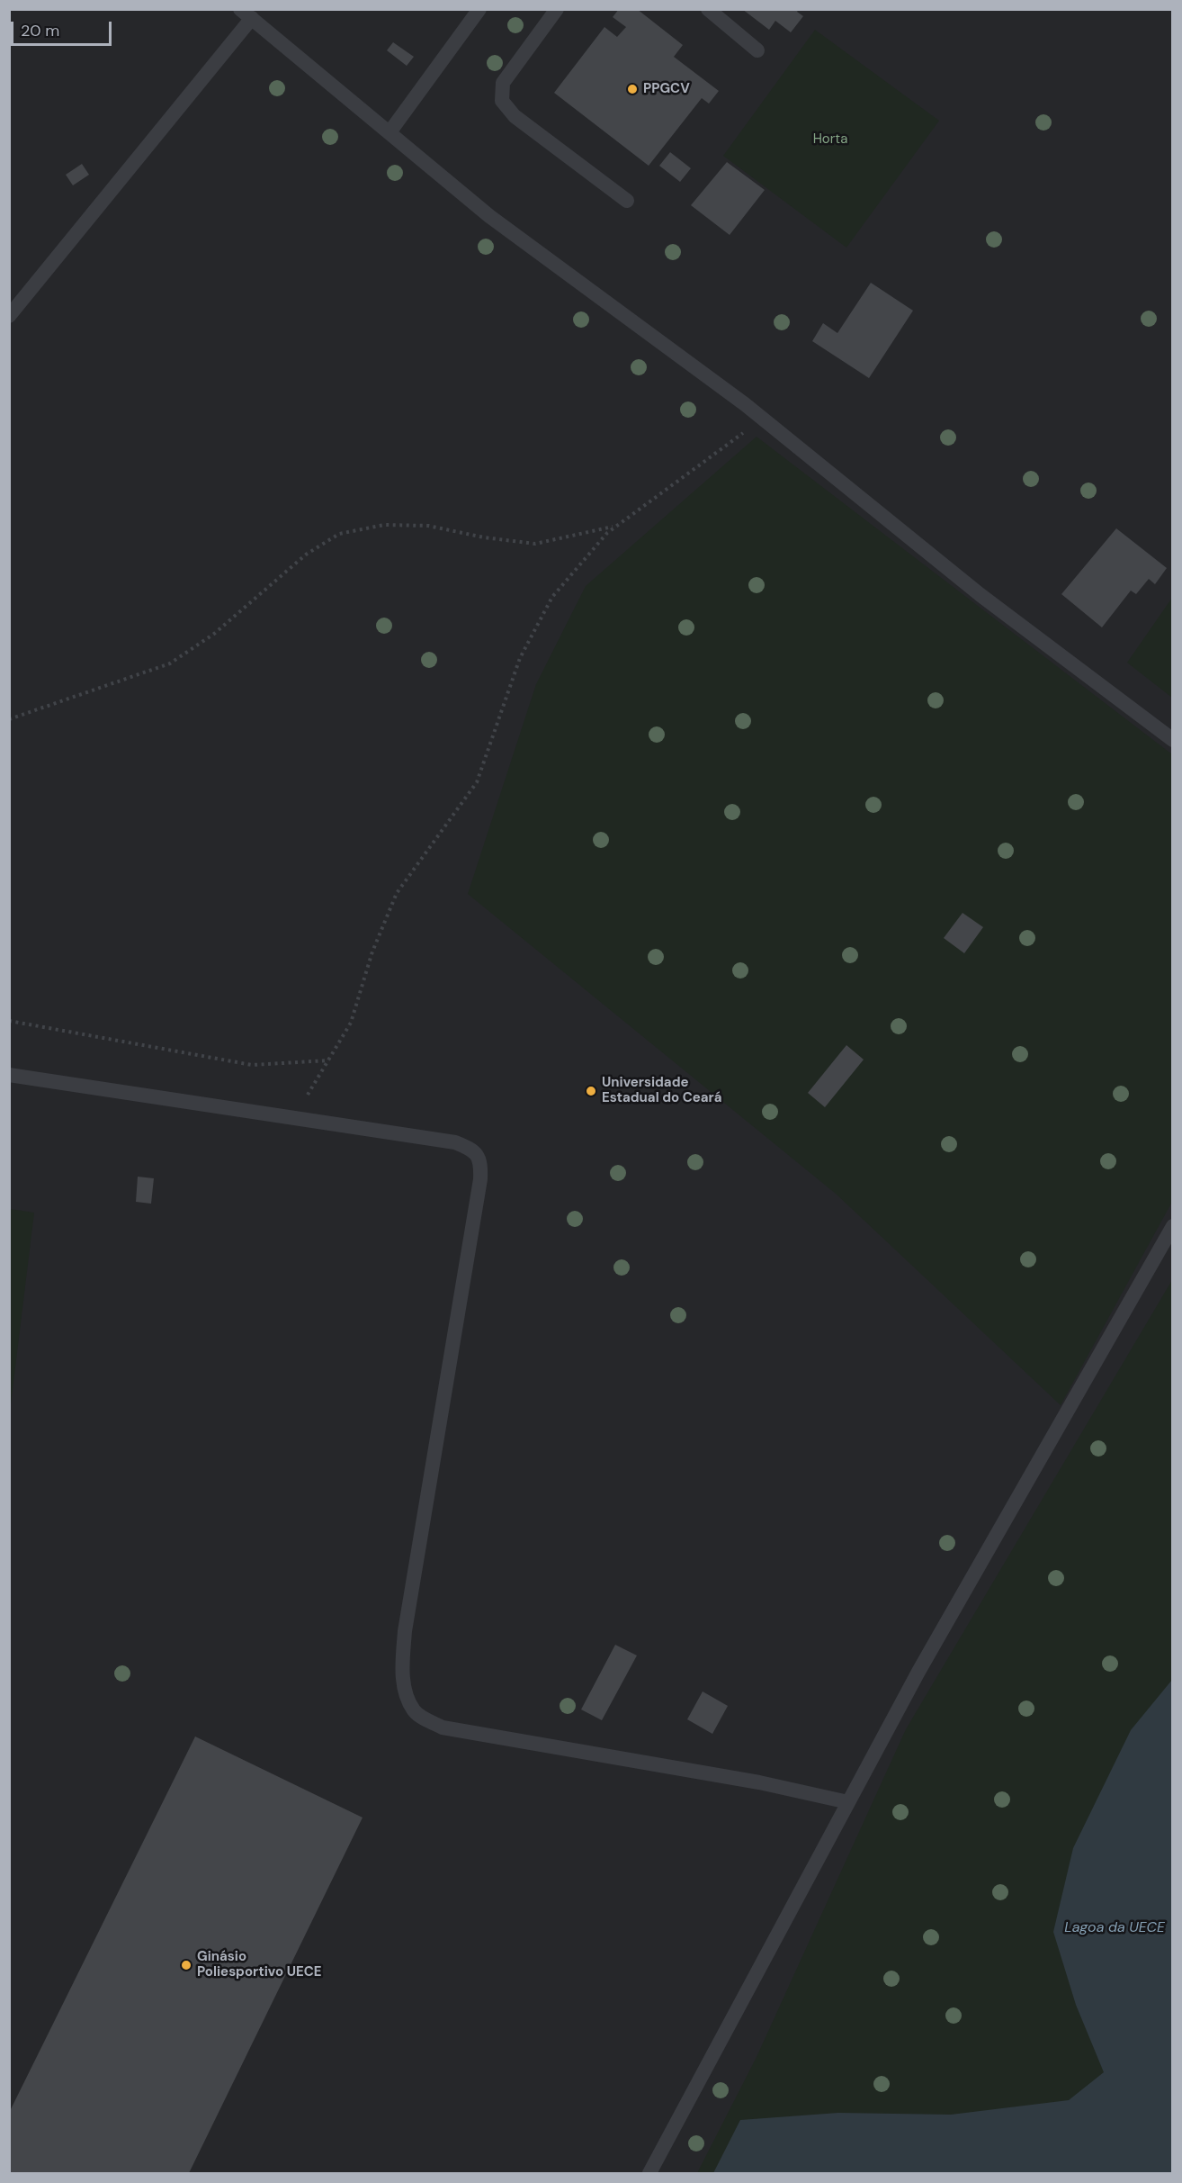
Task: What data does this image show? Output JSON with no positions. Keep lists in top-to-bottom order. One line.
{"water":["Lagoa da UECE"],"parks":["Horta"],"places":["PPGCV","Universidade Estadual do Ceará","Ginásio Poliesportivo UECE"],"scale_bar":"20 m"}
